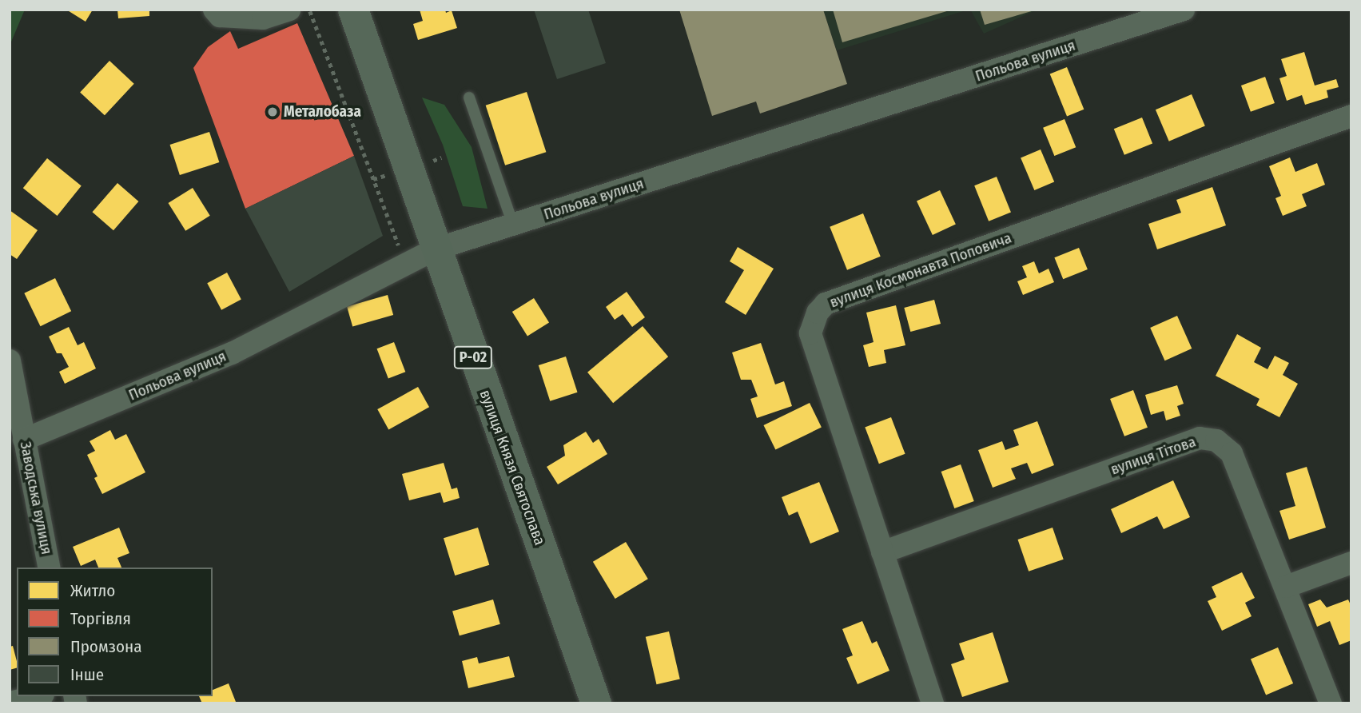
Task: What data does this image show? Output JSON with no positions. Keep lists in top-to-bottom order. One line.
{"streets":{"main road":["Р-02","вулиця Князя Святослава"],"street":["Польова вулиця","вулиця Космонавта Поповича","вулиця Тітова","Заводська вулиця"]},"crossings":[["Польова вулиця","вулиця Князя Святослава"],["Польова вулиця","Заводська вулиця"],["вулиця Космонавта Поповича","вулиця Тітова"]],"places":["Металобаза"],"legend":["Житло","Торгівля","Промзона","Інше"]}
